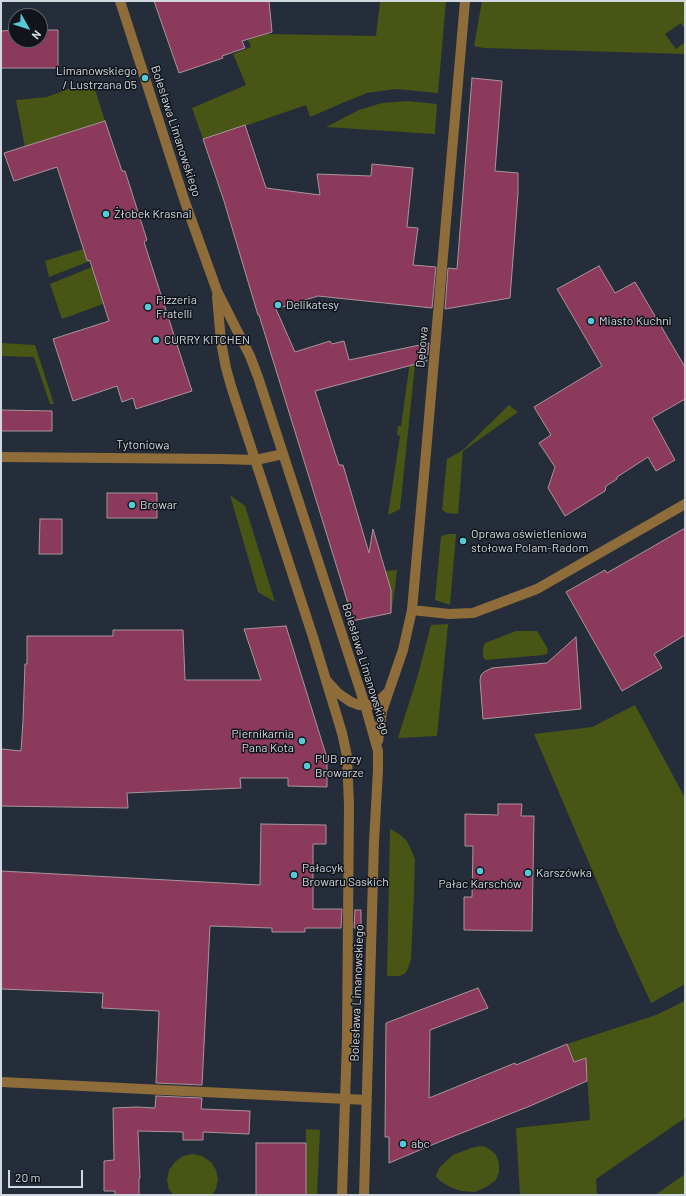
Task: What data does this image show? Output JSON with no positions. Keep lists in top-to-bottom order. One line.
{"streets":{"street":["Bolesława Limanowskiego","Dębowa","Tytoniowa"]},"crossings":[["Bolesława Limanowskiego","Dębowa"],["Bolesława Limanowskiego","Tytoniowa"]],"places":["Limanowskiego / Lustrzana 05","Żłobek Krasnal","Delikatesy","Pizzeria Fratelli","Miasto Kuchni","CURRY KITCHEN","Browar","Oprawa oświetleniowa stołowa Polam-Radom","Piernikarnia Pana Kota","PUB przy Browarze","Pałac Karschów","Karszówka","Pałacyk Browaru Saskich","abc"],"scale_bar":"20 m","north":"bottom right"}
